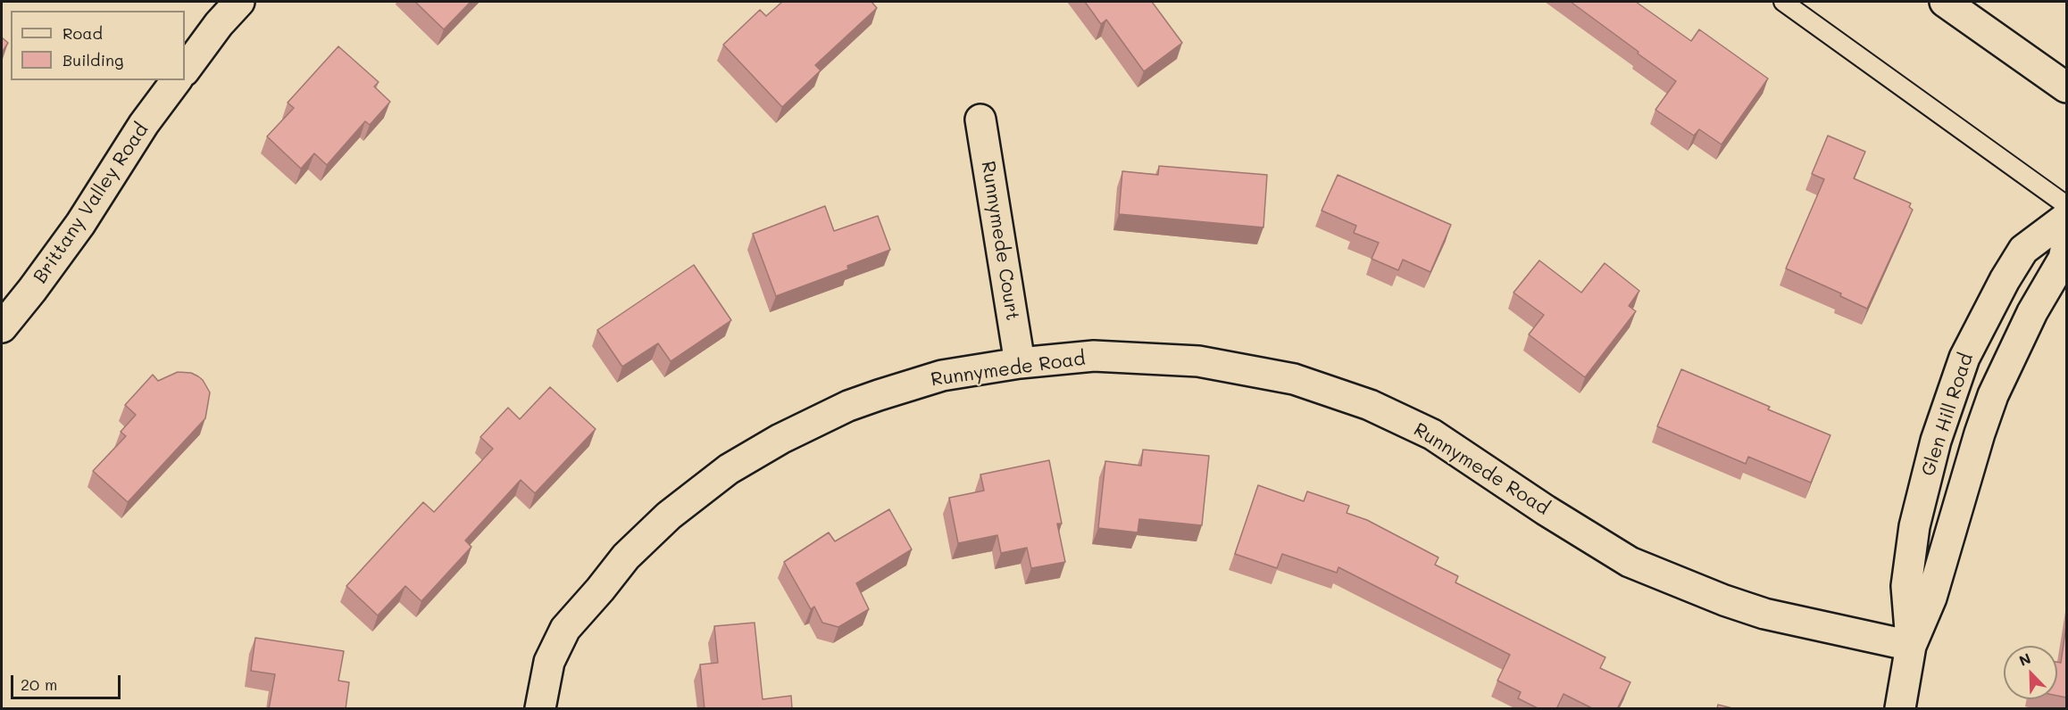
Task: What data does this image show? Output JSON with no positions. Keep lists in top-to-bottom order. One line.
{"streets":{"street":["Brittany Valley Road","Runnymede Court","Runnymede Road","Glen Hill Road"]},"crossings":[["Runnymede Court","Runnymede Road"],["Runnymede Road","Glen Hill Road"]],"legend":["Road","Building"],"scale_bar":"20 m","north":"top left"}
